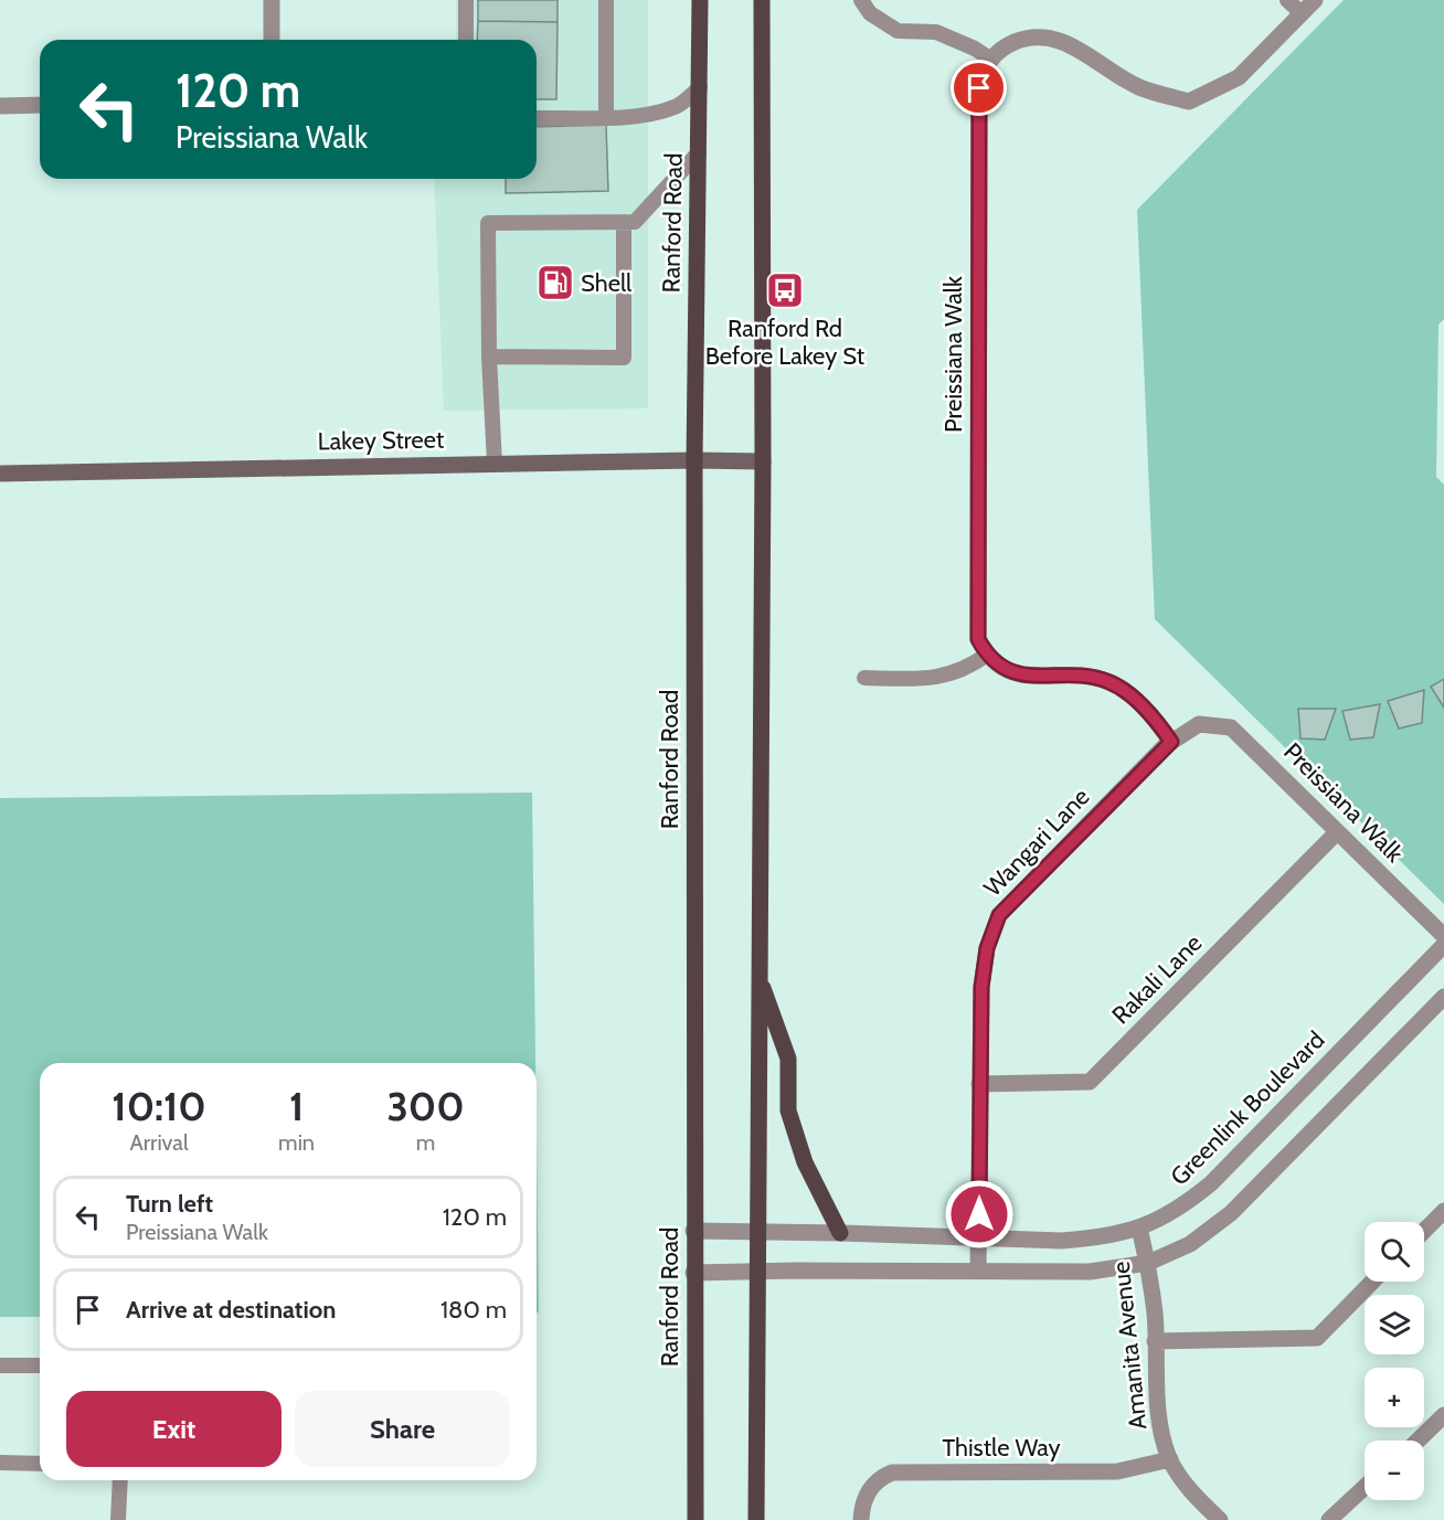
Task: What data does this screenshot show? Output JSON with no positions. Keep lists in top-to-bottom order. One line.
{"streets":{"main road":["Ranford Road"],"street":["Preissiana Walk","Lakey Street","Wangari Lane","Rakali Lane","Greenlink Boulevard","Amanita Avenue","Thistle Way"]},"crossings":[["Ranford Road","Lakey Street"],["Ranford Road","Greenlink Boulevard"],["Preissiana Walk","Wangari Lane"],["Preissiana Walk","Rakali Lane"],["Wangari Lane","Rakali Lane"],["Wangari Lane","Greenlink Boulevard"],["Greenlink Boulevard","Amanita Avenue"],["Amanita Avenue","Thistle Way"]],"places":{"fuel station":["Shell"],"bus stop":["Ranford Rd Before Lakey St"]},"page":{"turn":["120 m","Preissiana Walk"],"eta":["10:10","Arrival","1","min","300","m"],"list":[{"name":"Turn left","note":"Preissiana Walk","value":"120 m"},{"name":"Arrive at destination","value":"180 m"}],"map_buttons":["+","−"],"buttons":["Exit","Share"]}}
